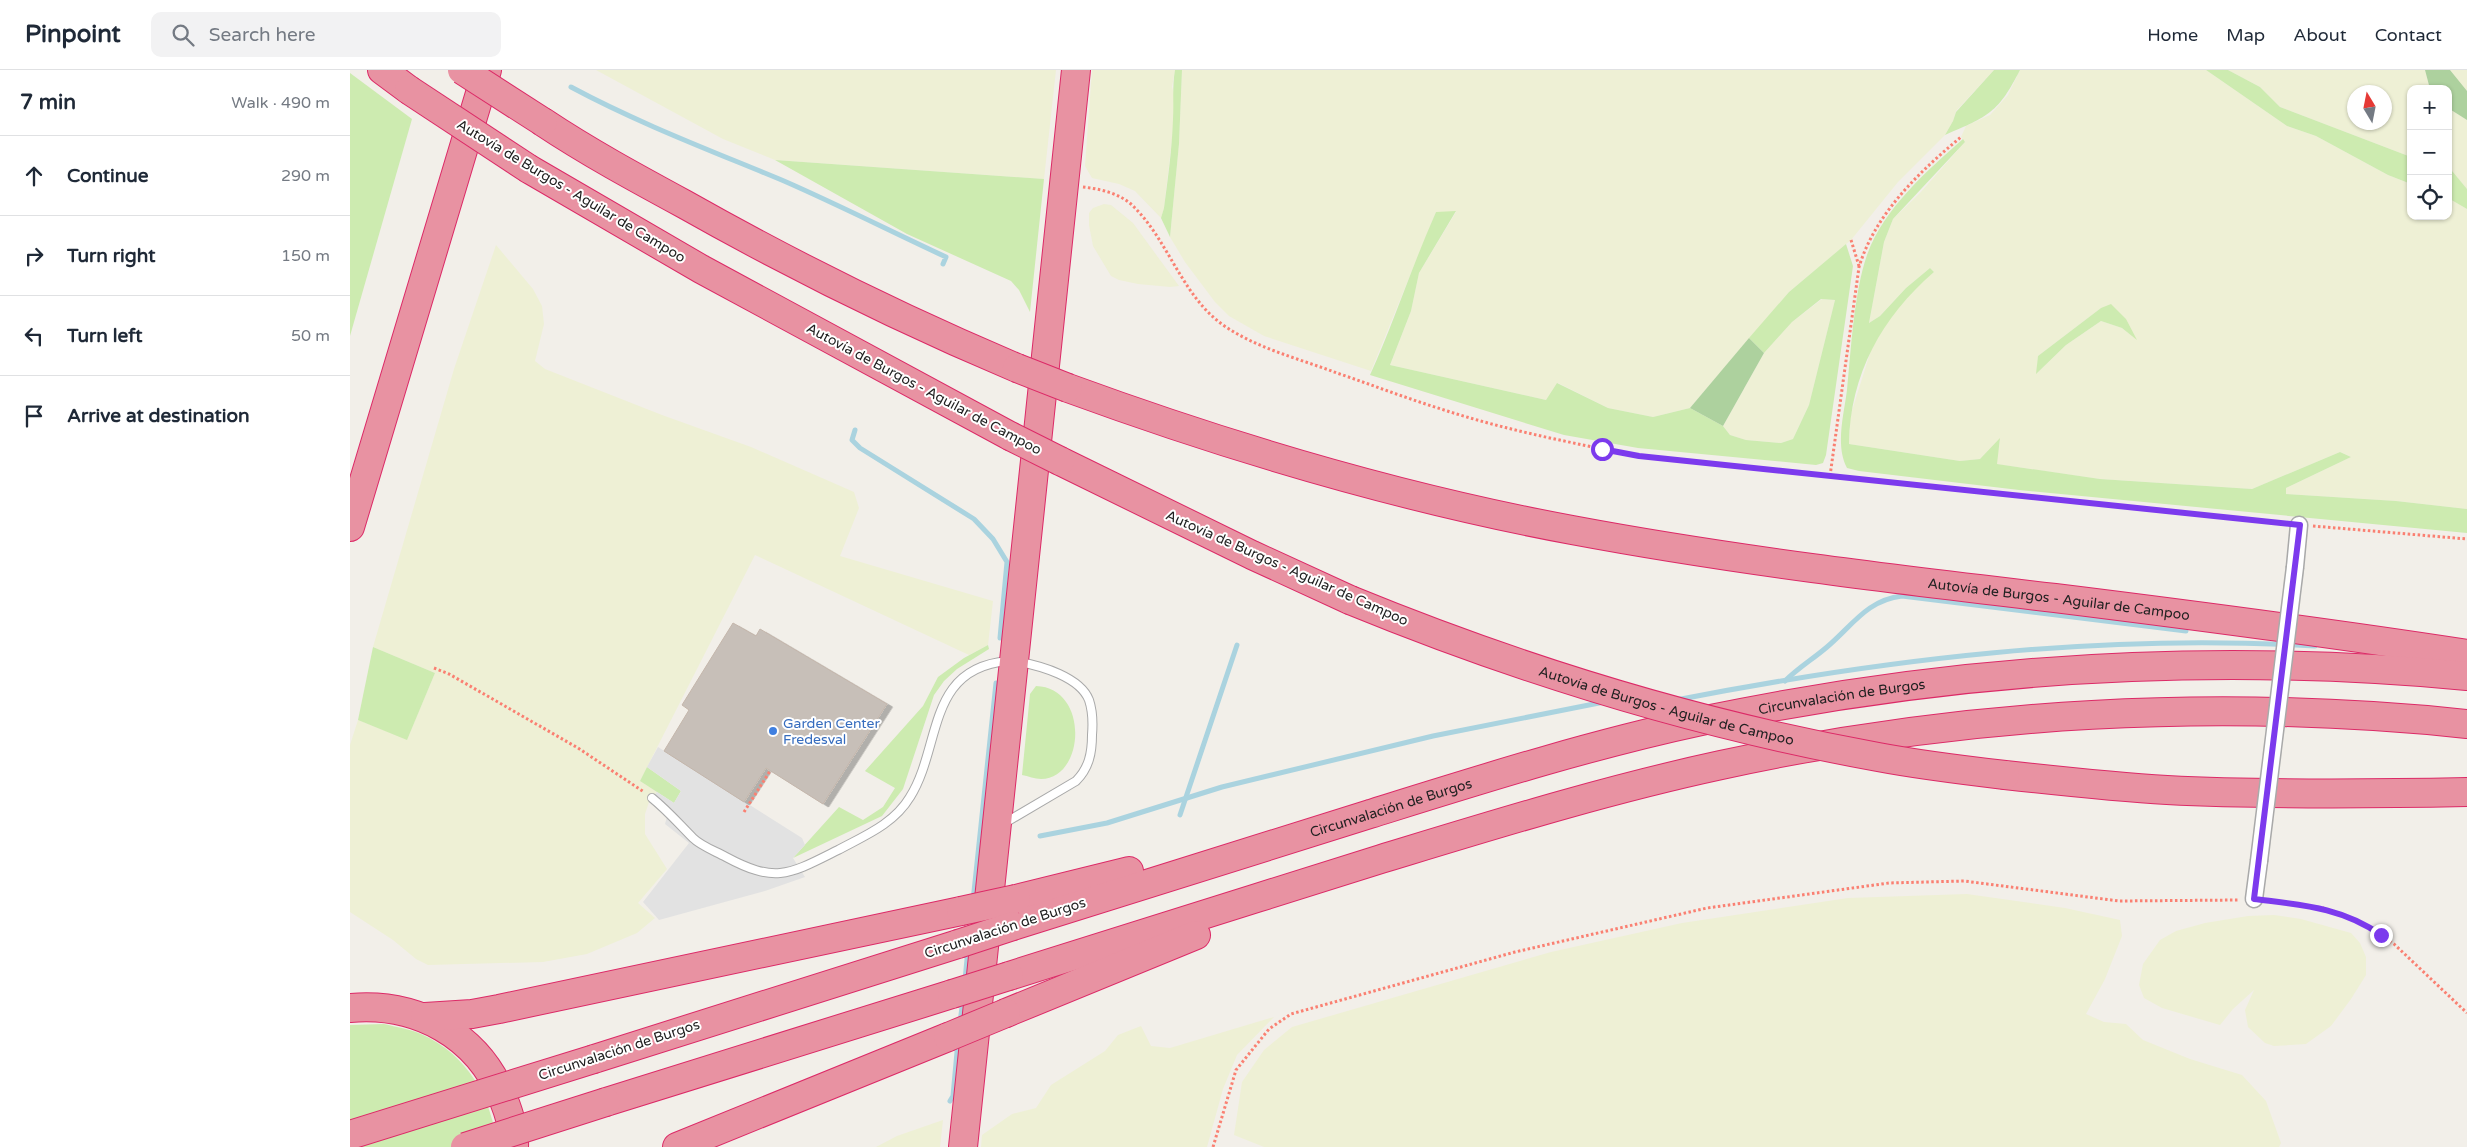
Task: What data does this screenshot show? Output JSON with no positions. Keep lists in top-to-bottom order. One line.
{"streets":{"highway":["Autovía de Burgos - Aguilar de Campoo","Circunvalación de Burgos"]},"places":["Garden Center Fredesval"],"north":"top","page":{"header":"Pinpoint","search":"Search here","nav":["Home","Map","About","Contact"],"heading":["7 min","Walk · 490 m"],"map_buttons":["+","−"],"list":[["Continue","290 m"],["Turn right","150 m"],["Turn left","50 m"],"Arrive at destination"]}}
